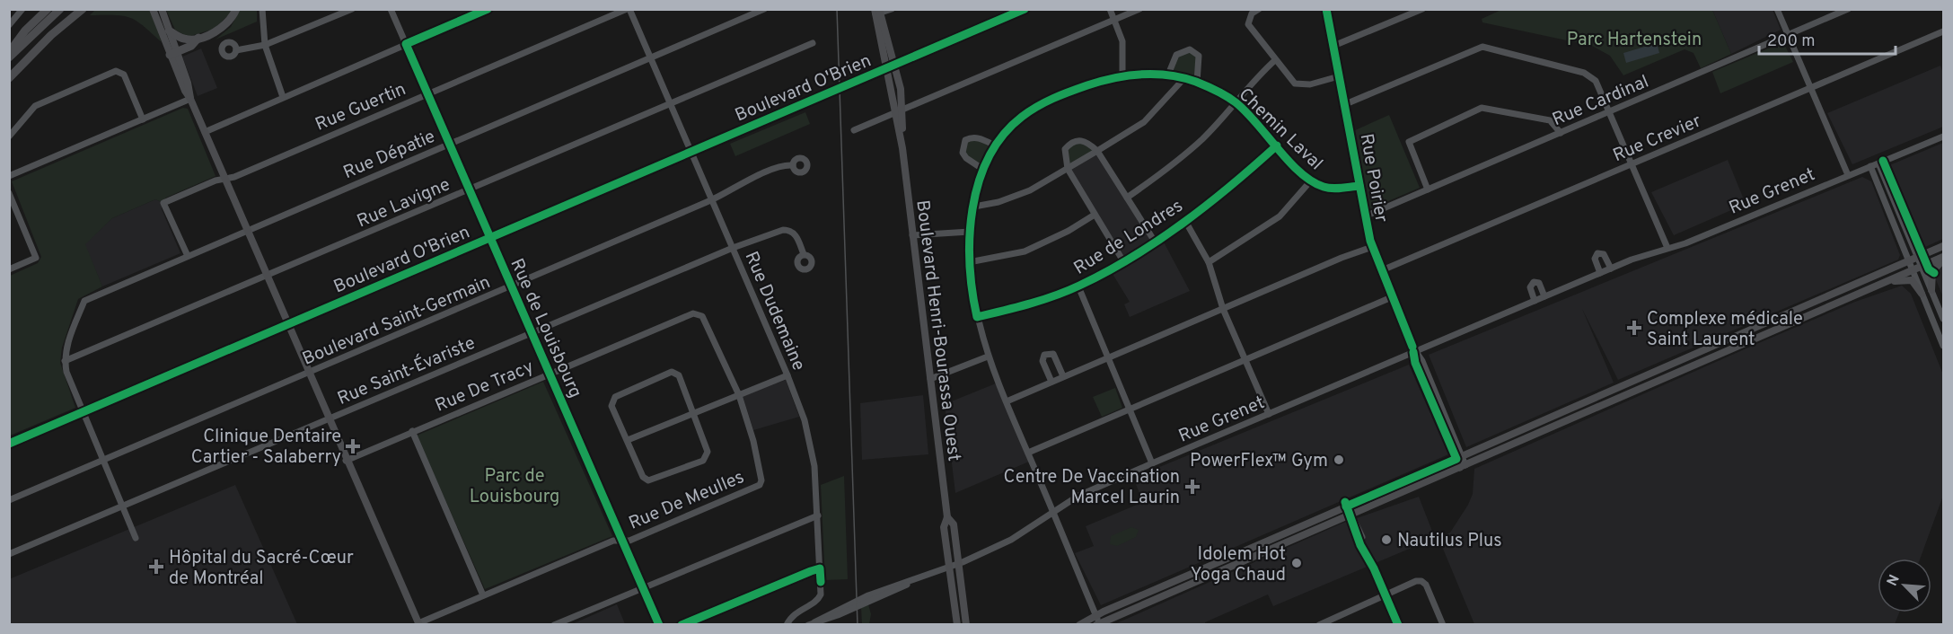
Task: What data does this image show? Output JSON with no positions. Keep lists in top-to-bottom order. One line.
{"streets":{"main road":["Boulevard Henri-Bourassa Ouest"],"street":["Boulevard O'Brien","Rue Cardinal","Rue Guertin","Chemin Laval","Rue Crevier","Rue Dépatie","Rue Poirier","Rue Grenet","Rue Lavigne","Rue de Londres","Rue Dudemaine","Boulevard Saint-Germain","Rue de Louisbourg","Rue Saint-Évariste","Rue De Tracy","Rue De Meulles"]},"crossings":[["Boulevard O'Brien","Rue Dudemaine"],["Boulevard O'Brien","Rue de Louisbourg"],["Boulevard O'Brien","Boulevard Henri-Bourassa Ouest"],["Rue Cardinal","Rue Poirier"],["Rue Guertin","Rue Dépatie"],["Rue Guertin","Rue Dudemaine"],["Rue Guertin","Rue de Louisbourg"],["Chemin Laval","Rue Poirier"],["Chemin Laval","Rue Grenet"],["Chemin Laval","Rue de Londres"],["Rue Crevier","Rue Poirier"],["Rue Dépatie","Rue Dudemaine"],["Rue Dépatie","Rue de Louisbourg"],["Rue Poirier","Rue Grenet"],["Rue Grenet","Boulevard Henri-Bourassa Ouest"],["Rue Lavigne","Rue Dudemaine"],["Rue Lavigne","Rue de Louisbourg"],["Rue Dudemaine","Boulevard Saint-Germain"],["Rue Dudemaine","Rue Saint-Évariste"],["Boulevard Saint-Germain","Rue de Louisbourg"],["Rue de Louisbourg","Rue Saint-Évariste"],["Rue de Louisbourg","Rue De Tracy"],["Rue de Louisbourg","Rue De Meulles"],["Rue De Tracy","Rue De Meulles"]],"parks":["Parc Hartenstein","Parc de Louisbourg"],"places":{"health":["Complexe médicale Saint Laurent","Clinique Dentaire Cartier - Salaberry","Centre De Vaccination Marcel Laurin","Hôpital du Sacré-Cœur de Montréal"],"other":["PowerFlex™ Gym","Nautilus Plus","Idolem Hot Yoga Chaud"]},"scale_bar":"200 m","north":"top left"}
